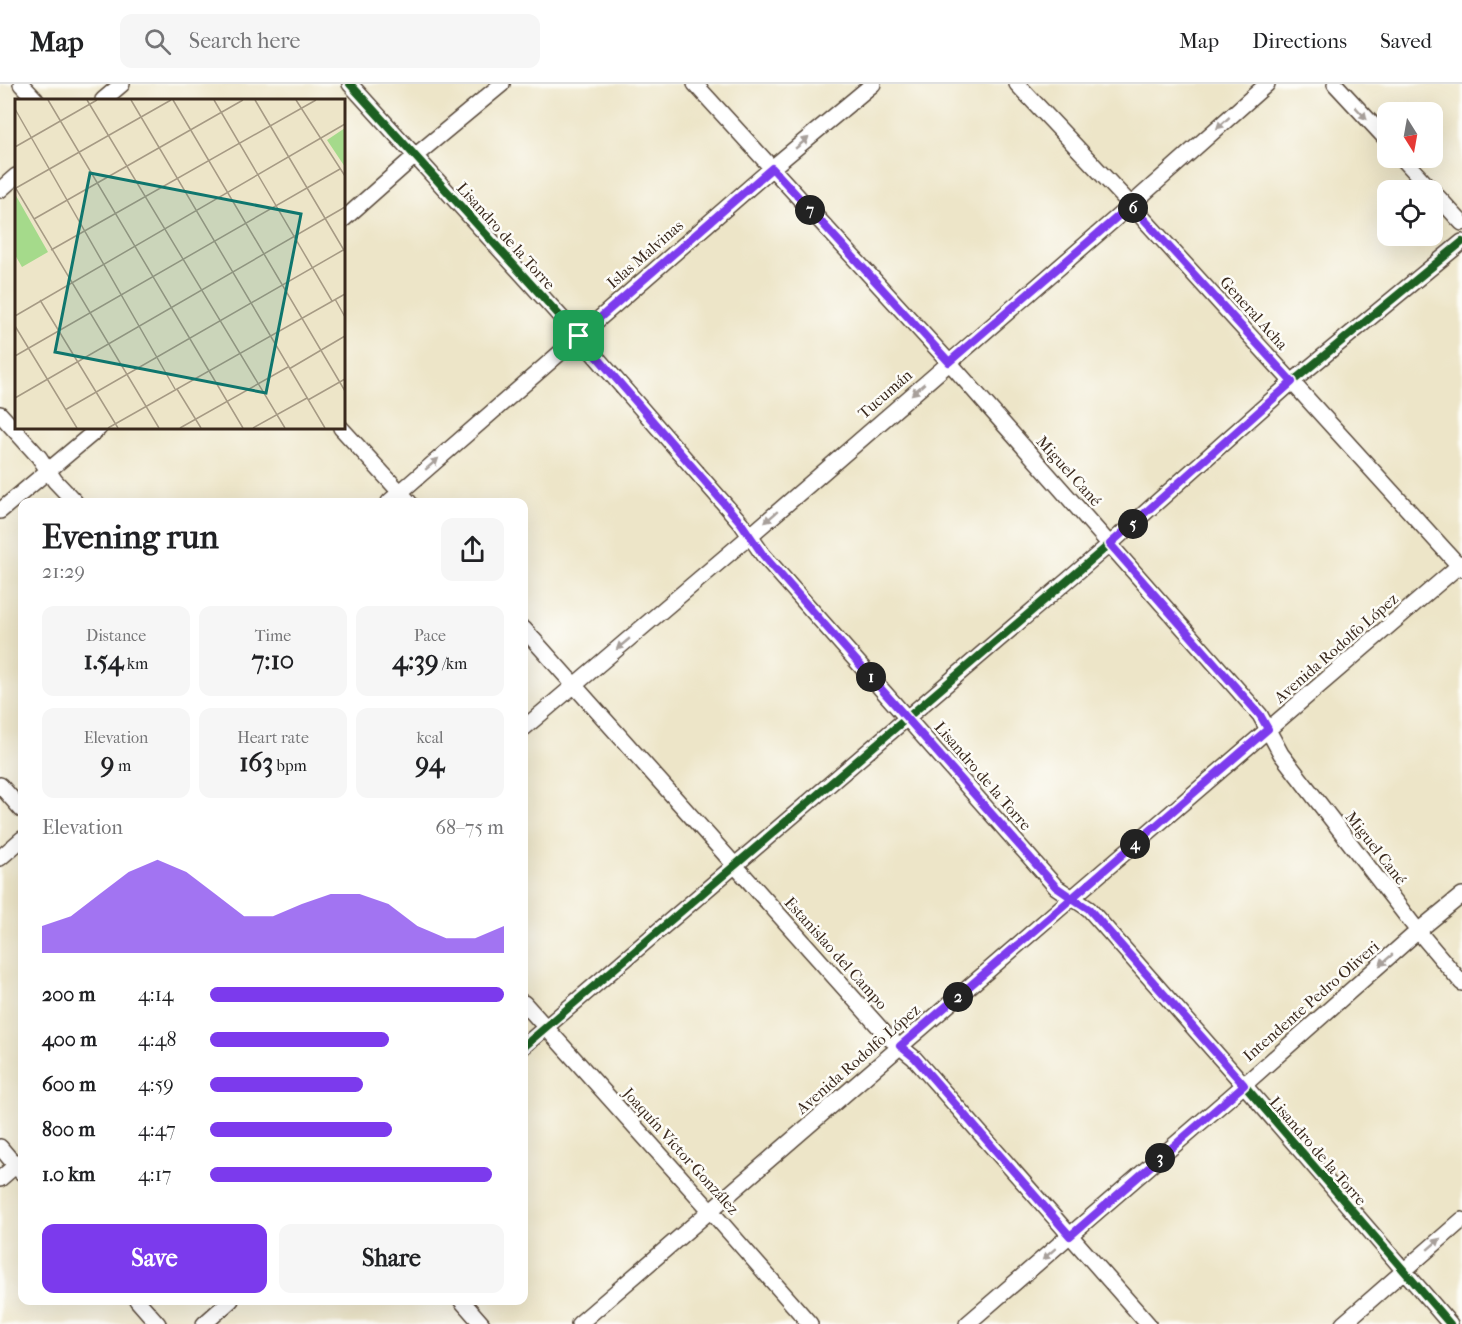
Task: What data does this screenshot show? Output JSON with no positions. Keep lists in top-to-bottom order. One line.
{"streets":{"street":["Lisandro de la Torre","Islas Malvinas","General Acha","Tucumán","Miguel Cané","Avenida Rodolfo López","Estanislao del Campo","Intendente Pedro Oliveri","Joaquín Víctor González"]},"crossings":[["Lisandro de la Torre","Islas Malvinas"],["Lisandro de la Torre","Tucumán"],["Lisandro de la Torre","Avenida Rodolfo López"],["Lisandro de la Torre","Intendente Pedro Oliveri"],["Islas Malvinas","Miguel Cané"],["General Acha","Tucumán"],["General Acha","Avenida Rodolfo López"],["Tucumán","Miguel Cané"],["Tucumán","Estanislao del Campo"],["Miguel Cané","Avenida Rodolfo López"],["Miguel Cané","Intendente Pedro Oliveri"],["Avenida Rodolfo López","Estanislao del Campo"],["Avenida Rodolfo López","Joaquín Víctor González"],["Estanislao del Campo","Intendente Pedro Oliveri"]],"one_way":["Islas Malvinas","Tucumán","Intendente Pedro Oliveri"],"north":"bottom","page":{"header":"Map","search":"Search here","nav":["Map","Directions","Saved"],"pins":["6","7","5","1","4","2","3"],"heading":["Evening run","21:29"],"stats":[["Distance","1.54 km"],["Time","7:10"],["Pace","4:39 /km"],["Elevation","9 m"],["Heart rate","163 bpm"],["kcal","94"]],"chart":["Elevation","68–75 m"],"list":[{"name":"200 m","note":"4:14"},{"name":"400 m","note":"4:48"},{"name":"600 m","note":"4:59"},{"name":"800 m","note":"4:47"},{"name":"1.0 km","note":"4:17"}],"buttons":["Save","Share"]}}
